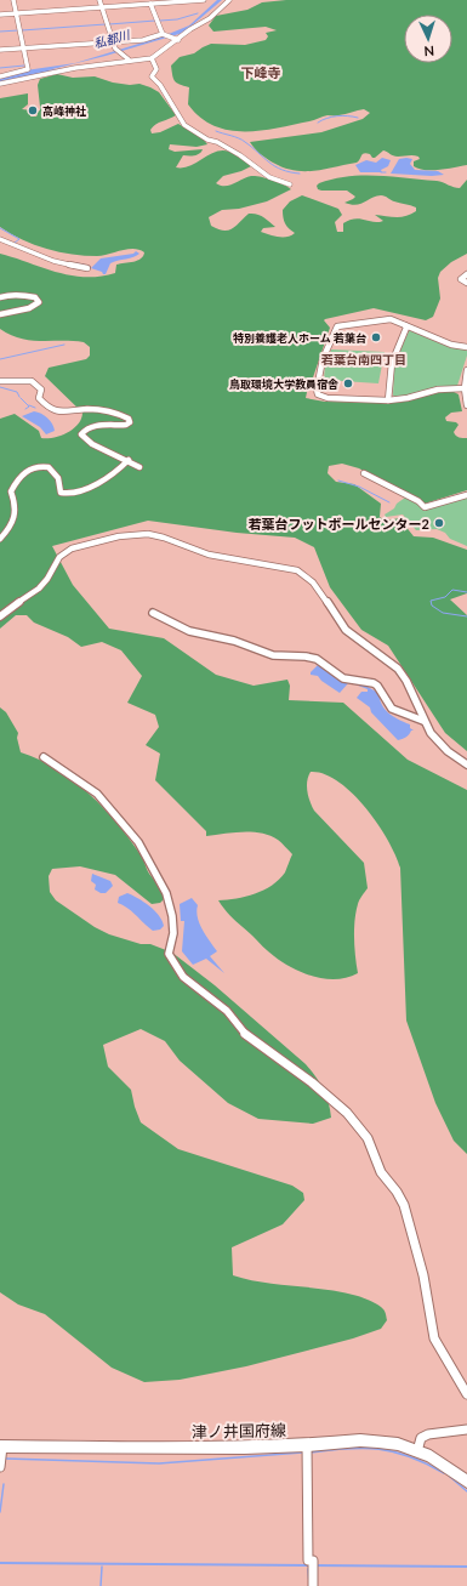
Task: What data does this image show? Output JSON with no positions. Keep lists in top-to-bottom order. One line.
{"streets":{"main road":["津ノ井国府線"]},"districts":["下峰寺","若葉台南四丁目"],"water":["私都川"],"places":["高峰神社","特別養護老人ホーム 若葉台","鳥取環境大学教員宿舎","若葉台フットボールセンター2"],"north":"bottom"}
